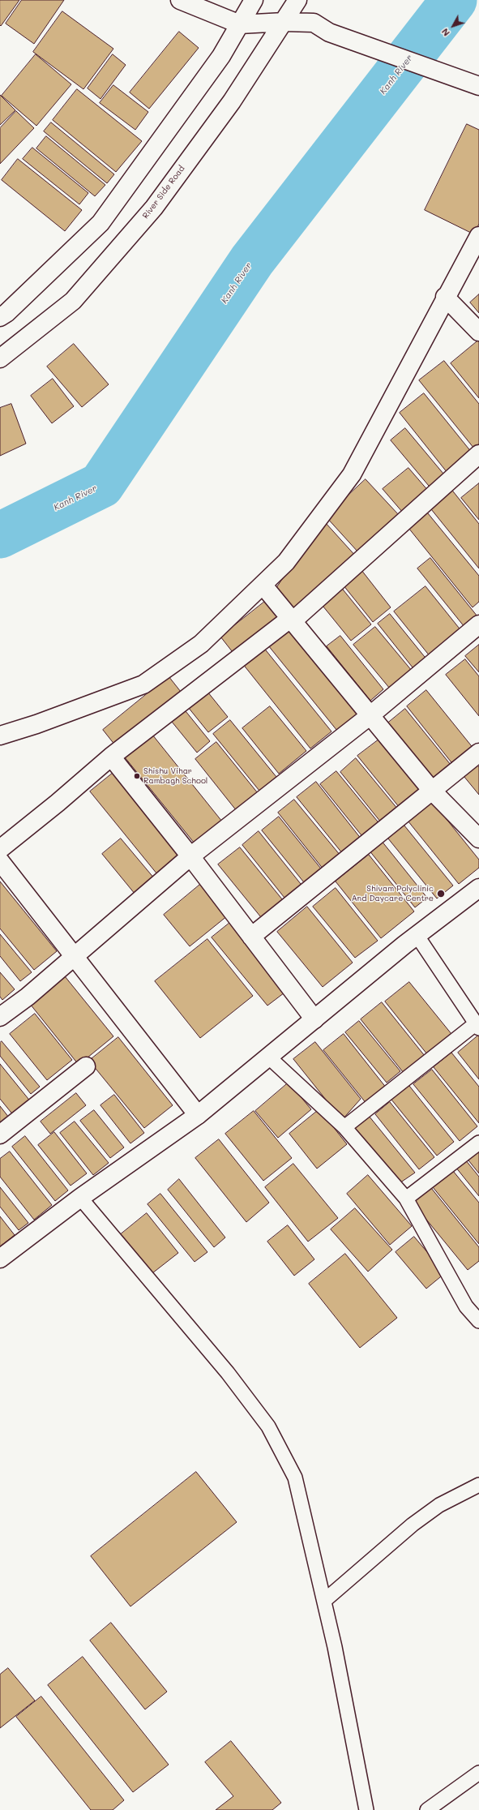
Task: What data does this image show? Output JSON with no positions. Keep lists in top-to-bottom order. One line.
{"streets":{"street":["River Side Road"]},"water":["Kanh River"],"places":["Shishu Vihar Rambagh School","Shivam Polyclinic And Daycare Centre"],"north":"bottom left"}
